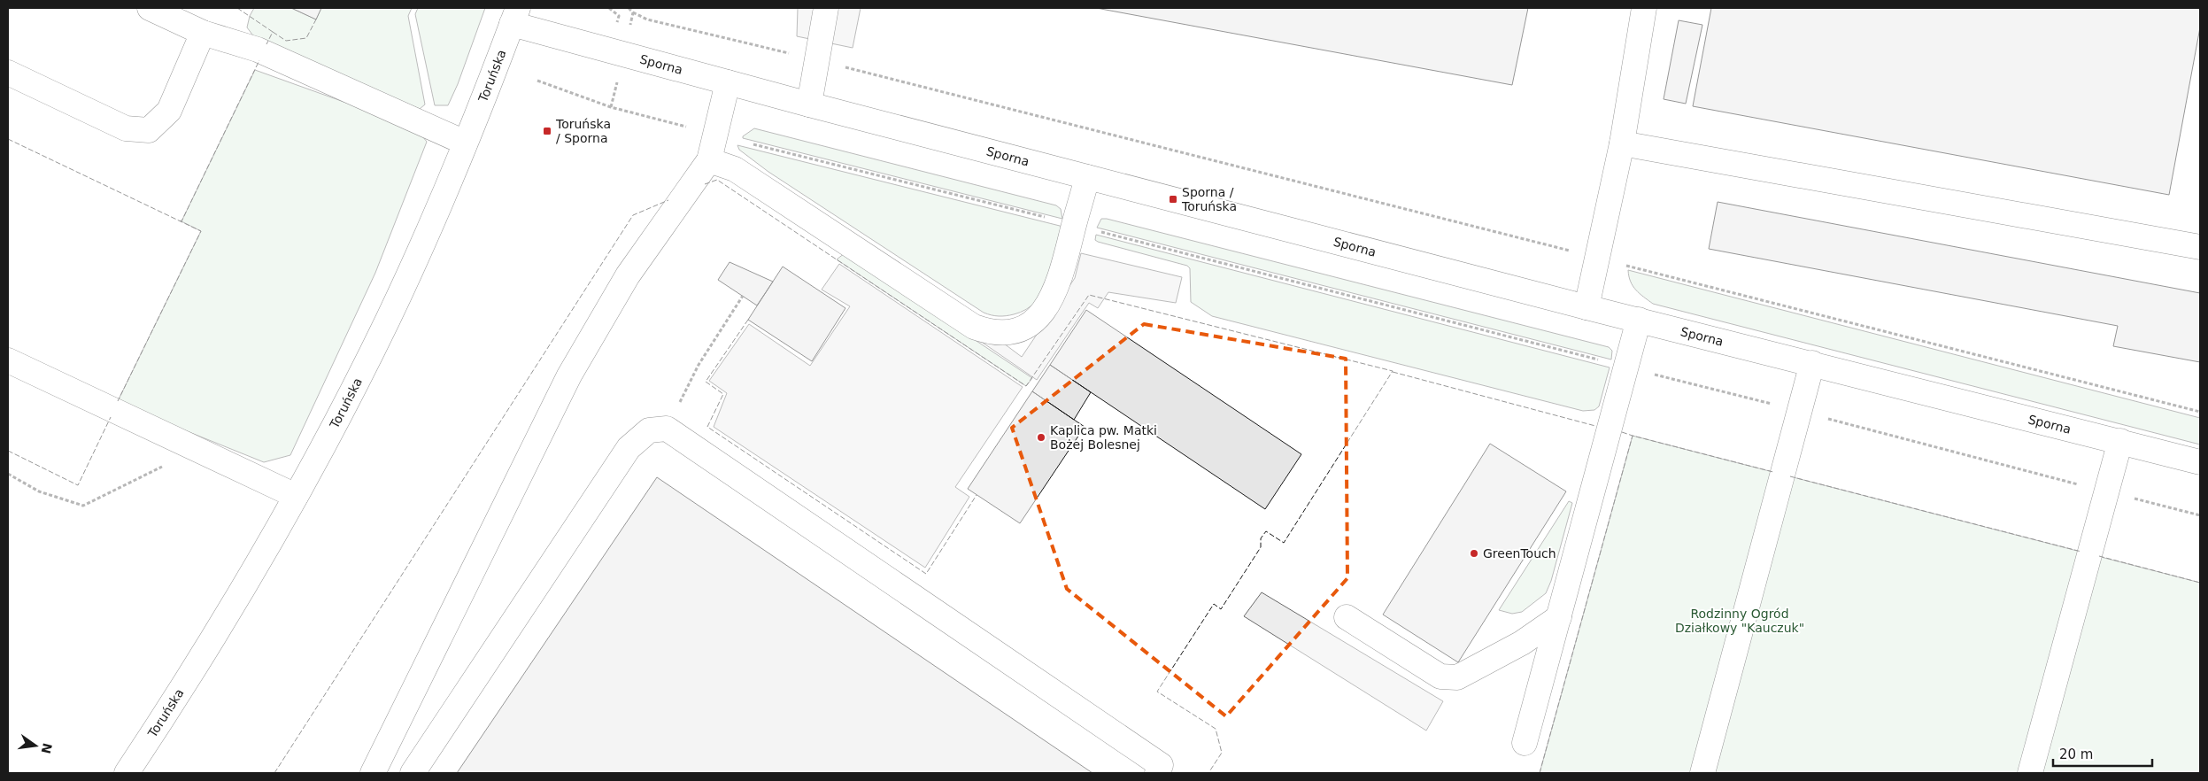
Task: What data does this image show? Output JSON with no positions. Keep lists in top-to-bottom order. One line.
{"streets":{"street":["Sporna","Toruńska"]},"crossings":[["Sporna","Toruńska"]],"parks":["Rodzinny Ogród Działkowy \"Kauczuk\""],"places":{"transit":["Toruńska / Sporna","Sporna / Toruńska"],"other":["Kaplica pw. Matki Bożej Bolesnej","GreenTouch"]},"scale_bar":"20 m","north":"right"}
